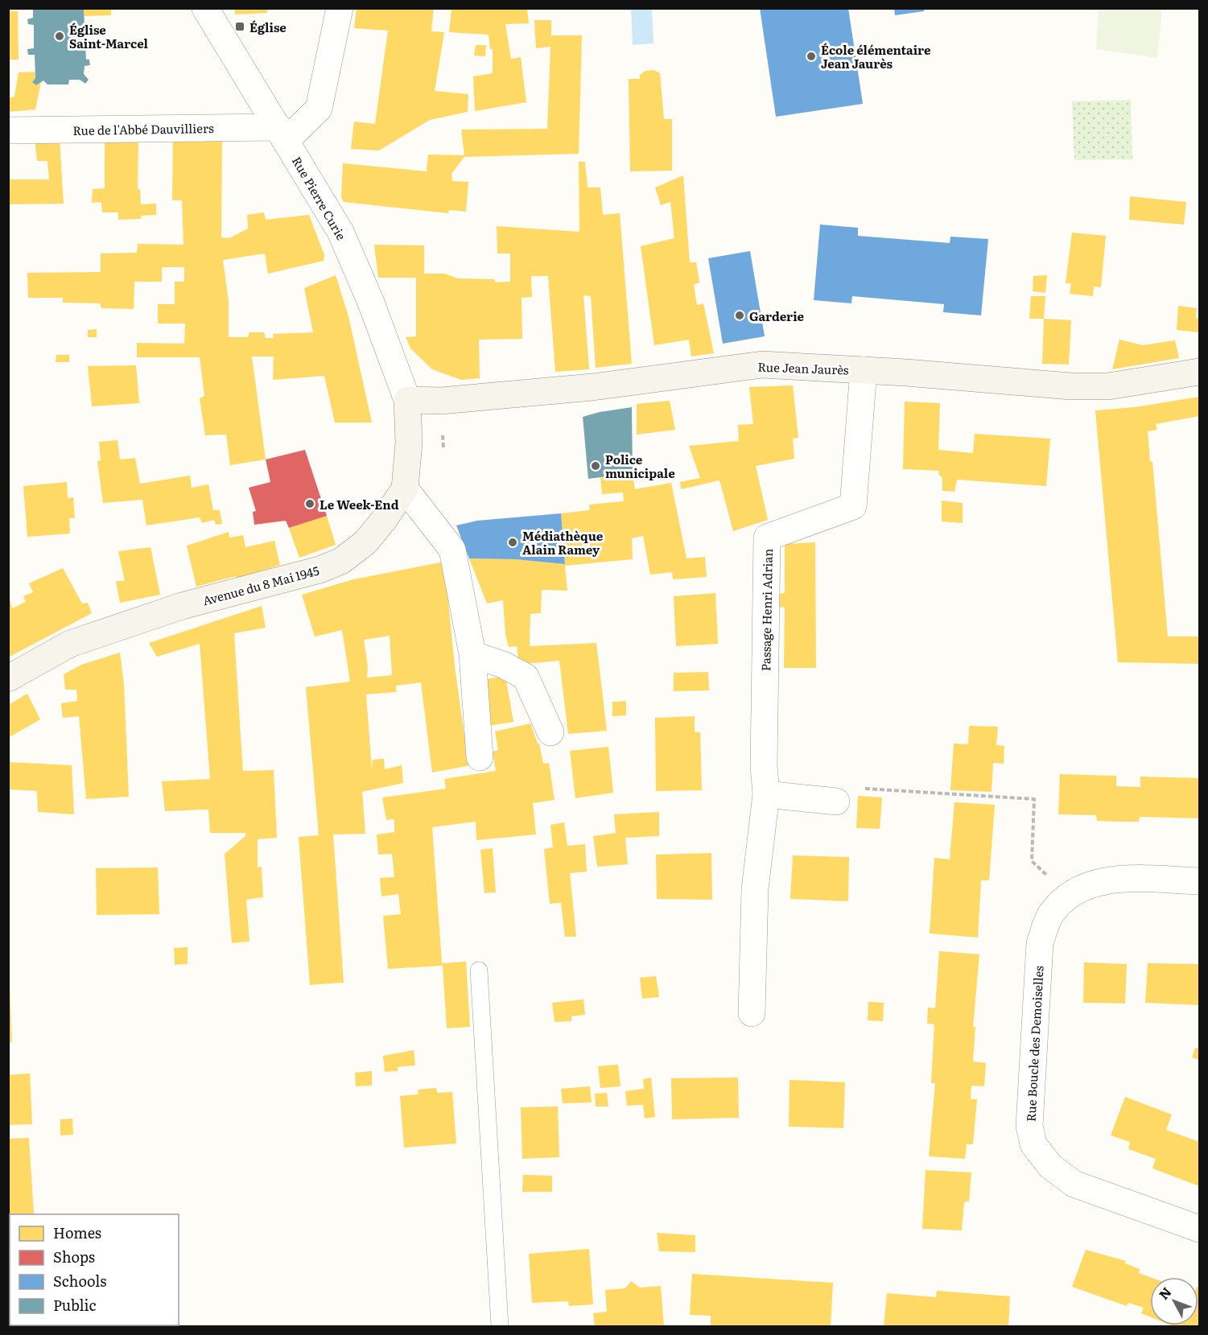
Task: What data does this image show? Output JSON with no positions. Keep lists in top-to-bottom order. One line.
{"streets":{"street":["Rue de l'Abbé Dauvilliers","Rue Pierre Curie","Rue Jean Jaurès","Avenue du 8 Mai 1945","Passage Henri Adrian","Rue Boucle des Demoiselles"]},"crossings":[["Rue de l'Abbé Dauvilliers","Rue Pierre Curie"],["Rue Pierre Curie","Rue Jean Jaurès"],["Rue Pierre Curie","Avenue du 8 Mai 1945"],["Rue Jean Jaurès","Avenue du 8 Mai 1945"],["Rue Jean Jaurès","Passage Henri Adrian"]],"places":{"transit":["Église"],"other":["Église Saint-Marcel","École élémentaire Jean Jaurès","Garderie","Police municipale","Le Week-End","Médiathèque Alain Ramey"]},"legend":["Homes","Shops","Schools","Public"],"north":"top left"}
